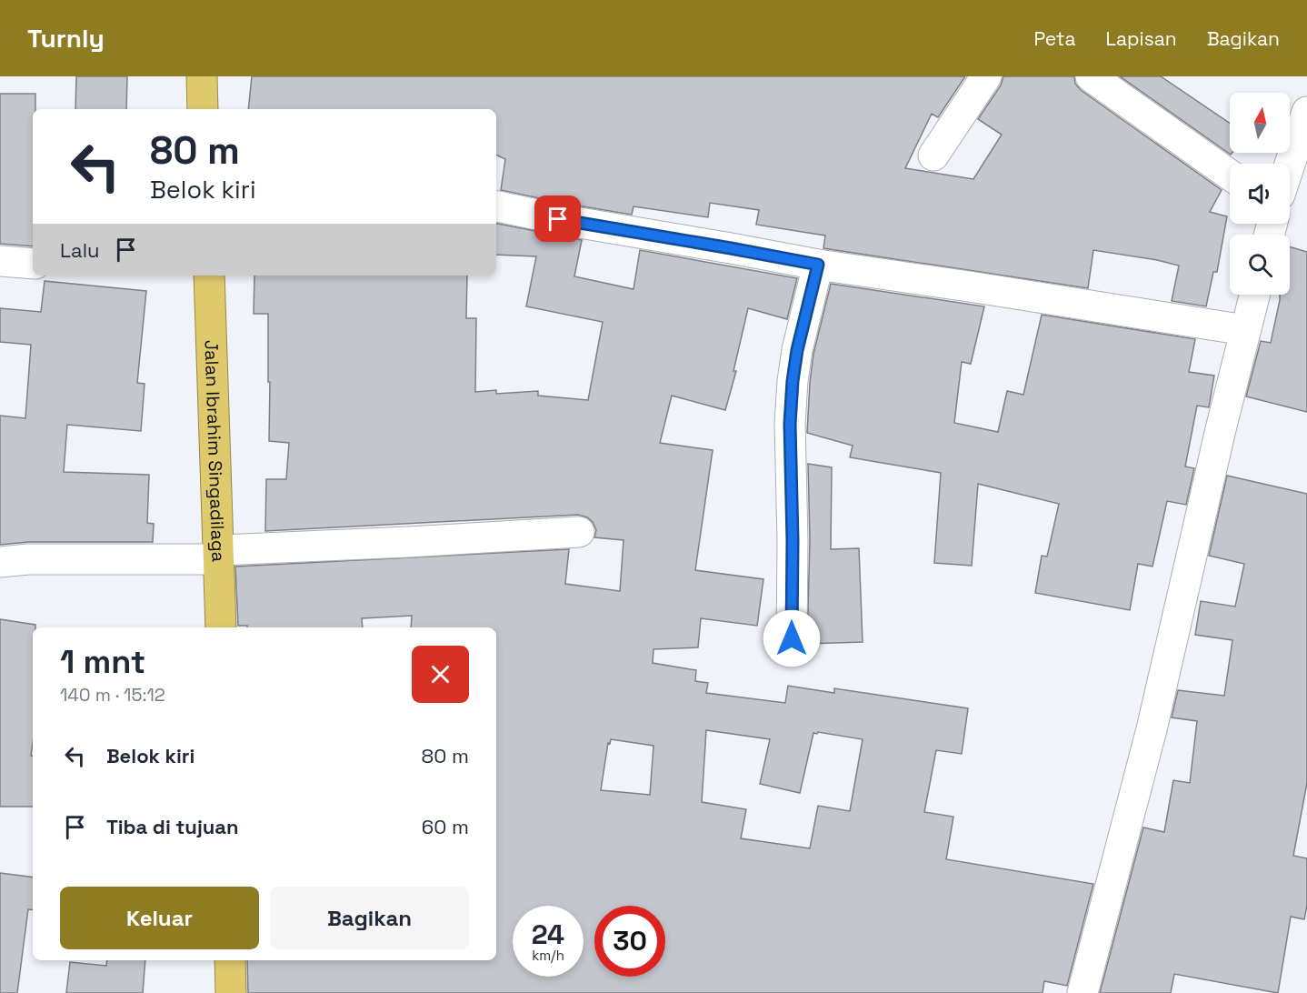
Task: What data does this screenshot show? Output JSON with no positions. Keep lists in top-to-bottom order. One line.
{"streets":{"highway":["Jalan Ibrahim Singadilaga"]},"north":"top","page":{"header":"Turnly","nav":["Peta","Lapisan","Bagikan"],"turn":["80 m","Belok kiri"],"then":"Lalu","heading":["1 mnt","140 m · 15:12"],"list":[{"name":"Belok kiri","value":"80 m"},{"name":"Tiba di tujuan","value":"60 m"}],"buttons":["Keluar","Bagikan"],"speed":"24 km/h","limit":"30"}}
